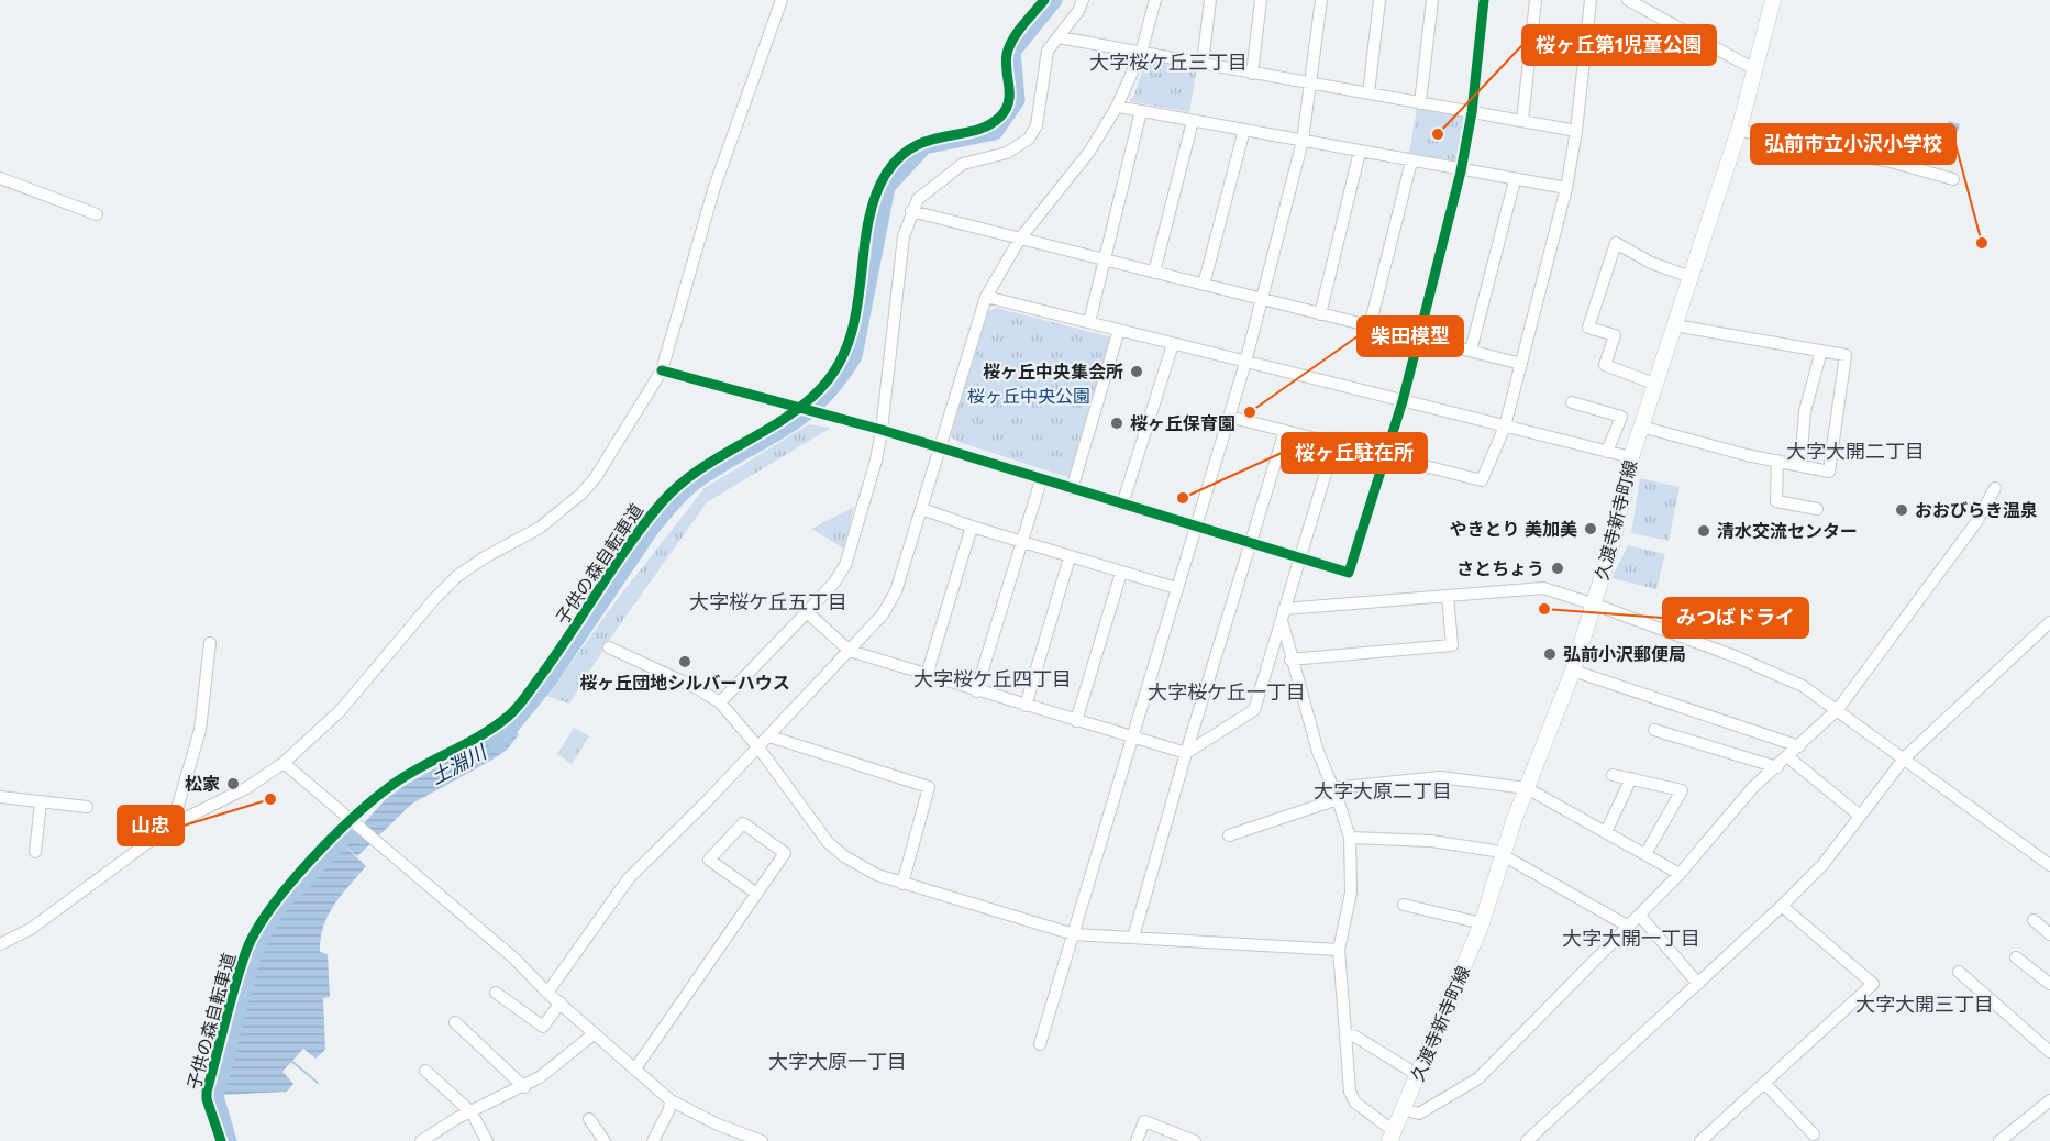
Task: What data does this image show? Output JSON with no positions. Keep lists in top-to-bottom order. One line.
{"streets":{"main road":["久渡寺新寺町線"],"cycle path":["子供の森自転車道"]},"districts":["大字桜ケ丘三丁目","大字大開二丁目","大字桜ケ丘五丁目","大字桜ケ丘四丁目","大字桜ケ丘一丁目","大字大原二丁目","大字大開一丁目","大字大開三丁目","大字大原一丁目"],"water":["土淵川"],"parks":["桜ヶ丘中央公園"],"places":["桜ヶ丘第1児童公園","弘前市立小沢小学校","桜ヶ丘中央集会所","柴田模型","桜ヶ丘保育園","桜ヶ丘駐在所","おおびらき温泉","やきとり 美加美","清水交流センター","さとちょう","みつばドライ","弘前小沢郵便局","桜ヶ丘団地シルバーハウス","松家","山忠"]}
